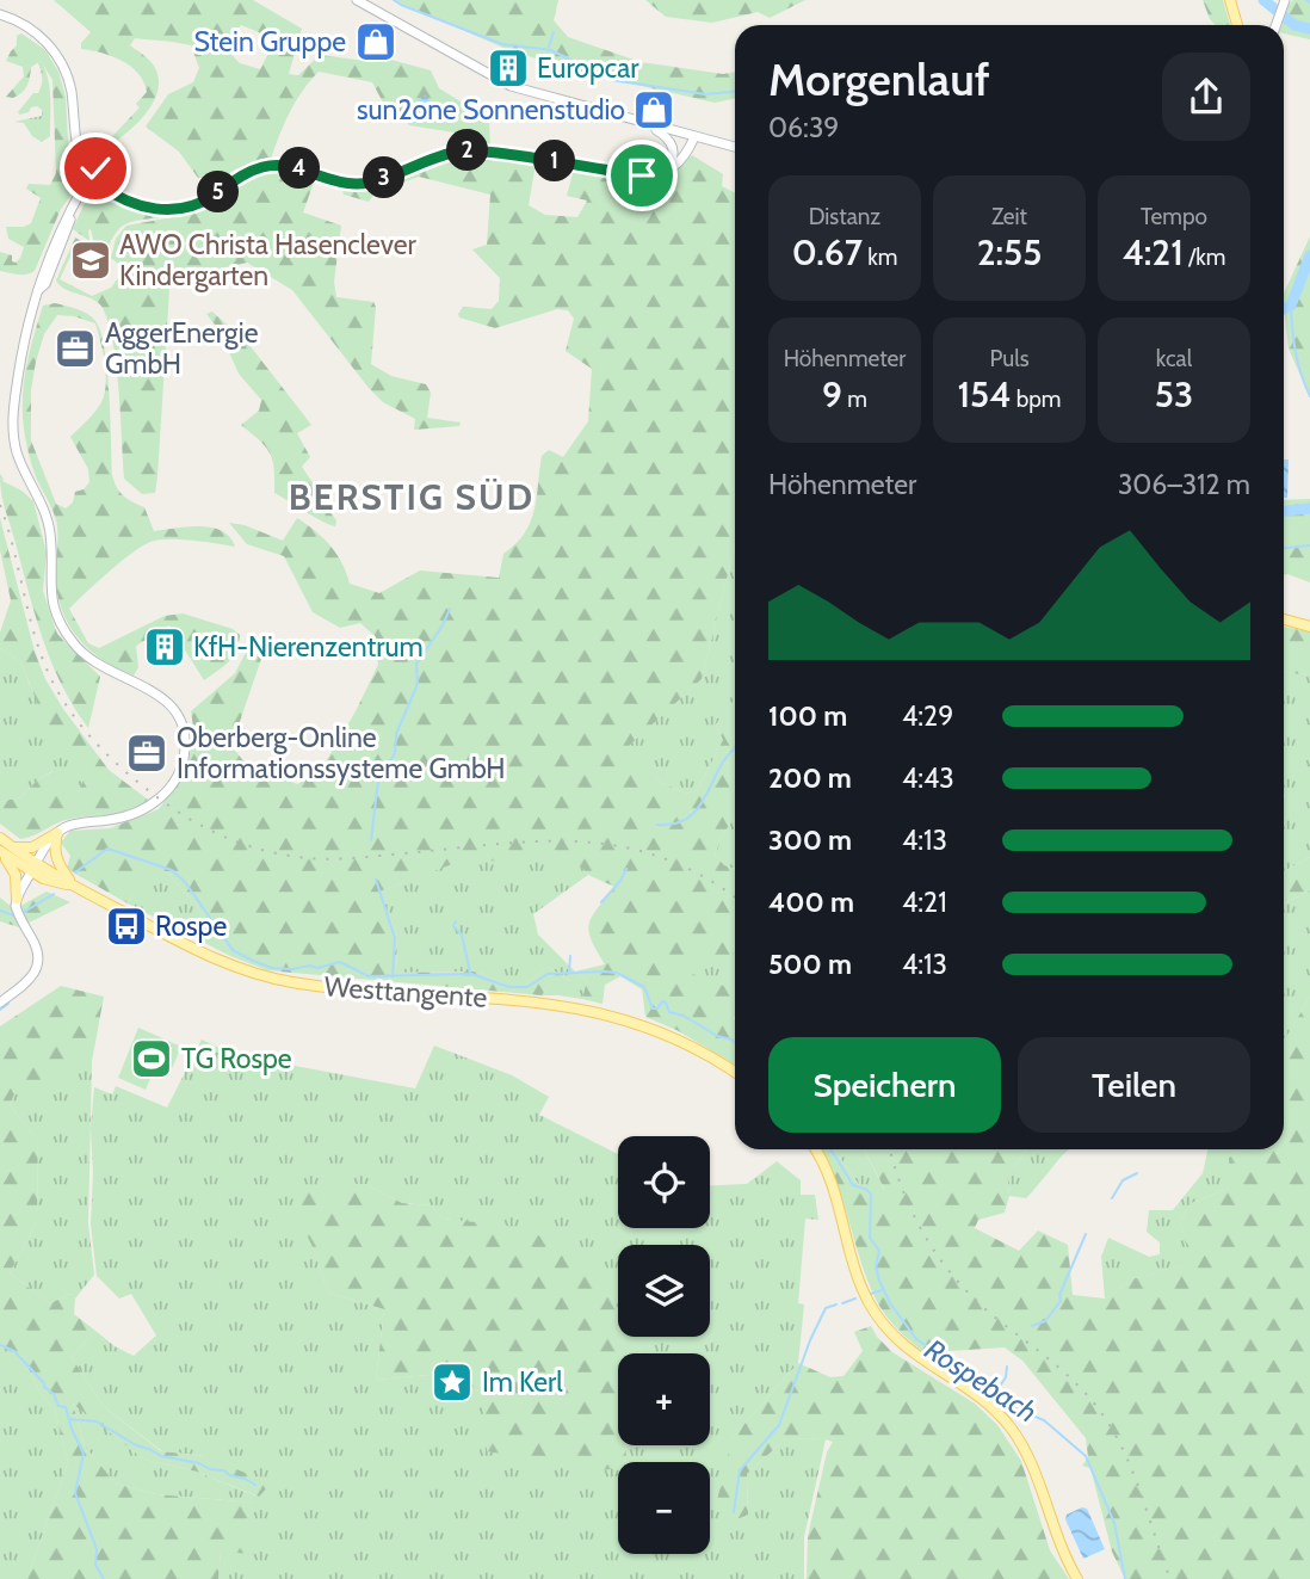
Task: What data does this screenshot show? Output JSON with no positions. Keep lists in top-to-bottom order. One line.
{"streets":{"main road":["Westtangente"]},"districts":["BERSTIG SÜD"],"water":["Rospebach"],"places":{"shop":["Stein Gruppe","sun2one Sonnenstudio"],"building":["Europcar","KfH-Nierenzentrum"],"school or university":["AWO Christa Hasenclever Kindergarten"],"office":["AggerEnergie GmbH","Oberberg-Online Informationssysteme GmbH"],"bus stop":["Rospe"],"sports":["TG Rospe"],"place":["Im Kerl"]},"page":{"heading":["Morgenlauf","06:39"],"pins":["2","1","4","3","5"],"stats":[["Distanz","0.67 km"],["Zeit","2:55"],["Tempo","4:21 /km"],["Höhenmeter","9 m"],["Puls","154 bpm"],["kcal","53"]],"chart":["Höhenmeter","306–312 m"],"list":[{"name":"100 m","note":"4:29"},{"name":"200 m","note":"4:43"},{"name":"300 m","note":"4:13"},{"name":"400 m","note":"4:21"},{"name":"500 m","note":"4:13"}],"buttons":["Speichern","Teilen"],"map_buttons":["+","−"]}}
